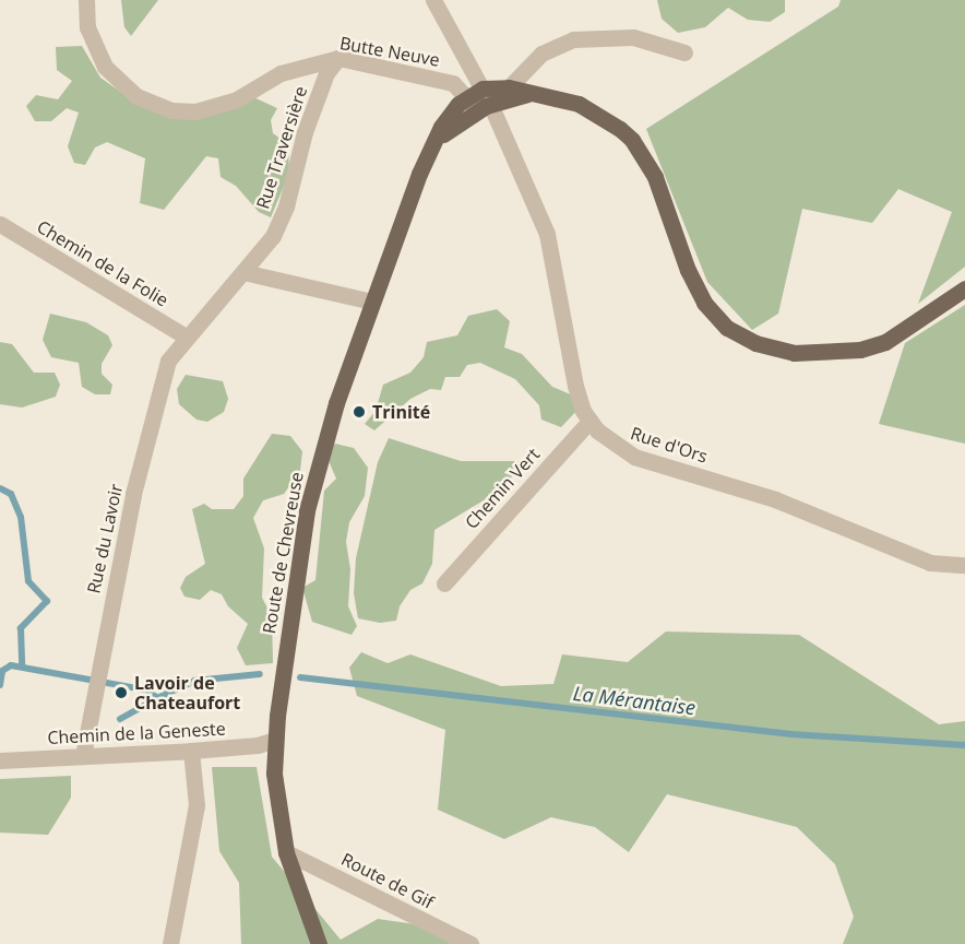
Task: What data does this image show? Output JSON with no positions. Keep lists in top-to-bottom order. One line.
{"streets":{"main road":["Route de Chevreuse"],"street":["Butte Neuve","Rue Traversière","Chemin de la Folie","Rue d'Ors","Chemin Vert","Rue du Lavoir","Chemin de la Geneste","Route de Gif"]},"crossings":[["Butte Neuve","Rue Traversière"],["Butte Neuve","Rue d'Ors"],["Butte Neuve","Route de Chevreuse"],["Rue Traversière","Chemin de la Folie"],["Rue Traversière","Rue du Lavoir"],["Chemin de la Folie","Rue du Lavoir"],["Rue d'Ors","Chemin Vert"],["Rue d'Ors","Route de Chevreuse"],["Rue du Lavoir","Chemin de la Geneste"],["Route de Chevreuse","Chemin de la Geneste"],["Route de Chevreuse","Route de Gif"]],"water":["La Mérantaise"],"places":["Trinité","Lavoir de Chateaufort"]}
